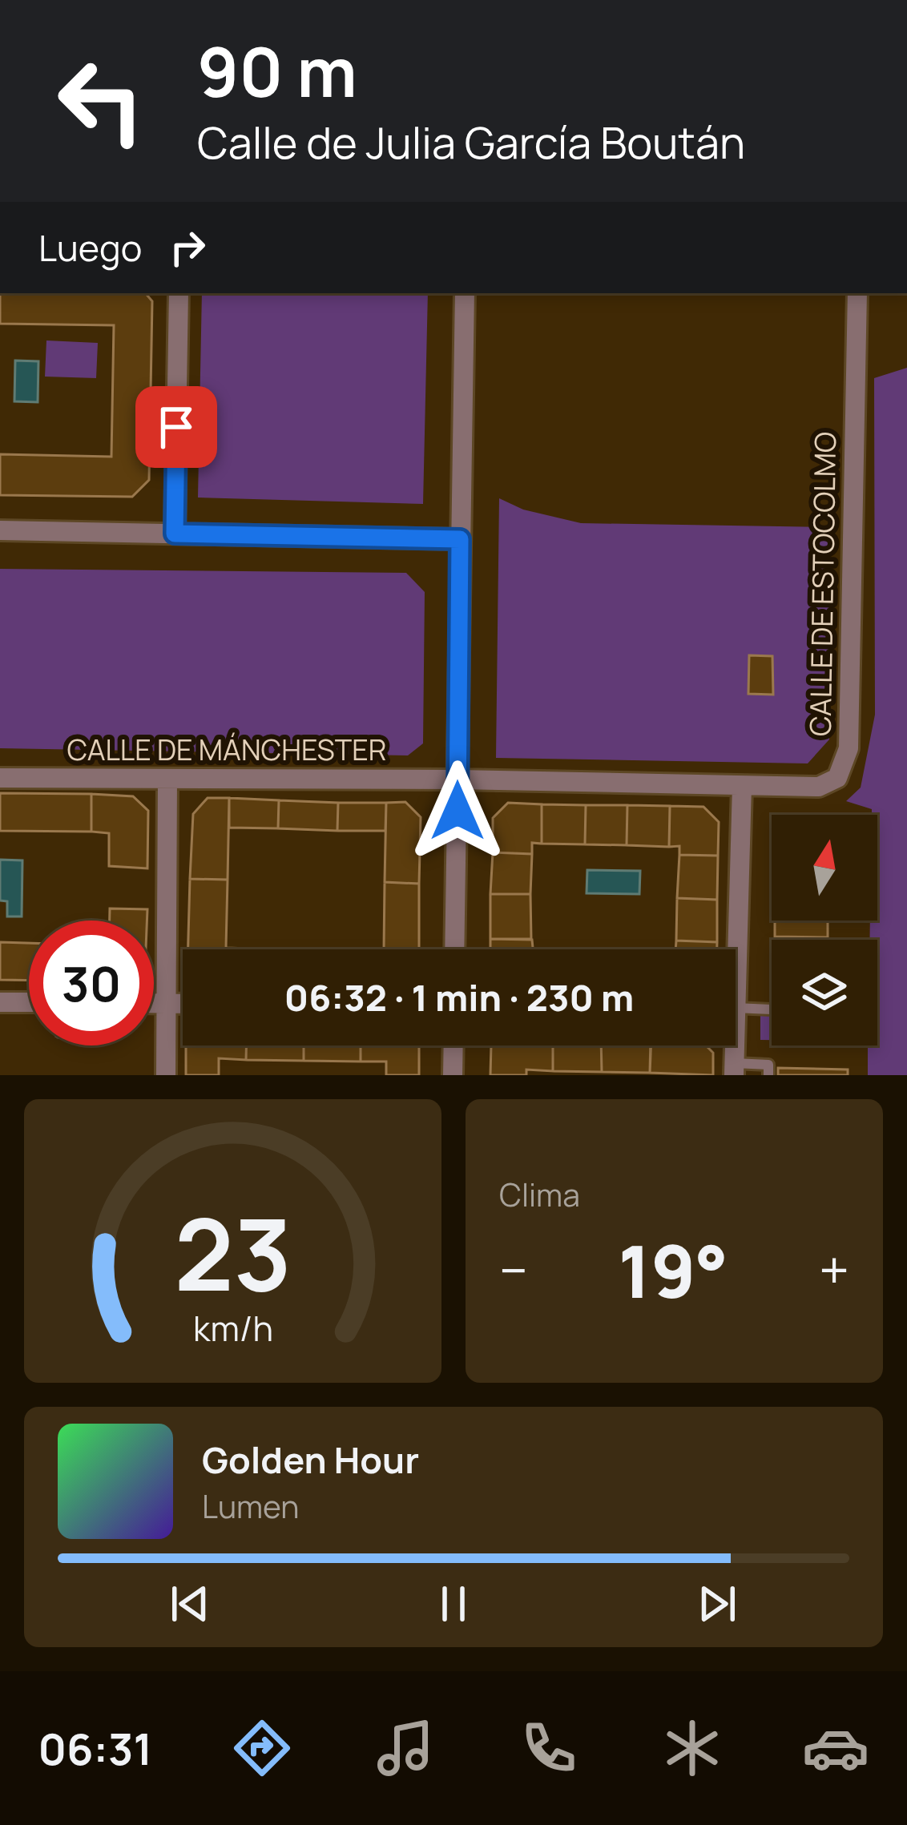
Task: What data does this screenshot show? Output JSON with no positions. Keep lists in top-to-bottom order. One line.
{"streets":{"street":["CALLE DE ESTOCOLMO","CALLE DE MÁNCHESTER"]},"crossings":[["CALLE DE ESTOCOLMO","CALLE DE MÁNCHESTER"]],"north":"top","page":{"turn":["90 m","Calle de Julia García Boután"],"then":"Luego","limit":"30","trip":"06:32 · 1 min · 230 m","tile":"Clima","heat":["−","19°","+"],"song":["Golden Hour","Lumen"],"tabs":"06:31","gauge":["23","km/h"]}}
